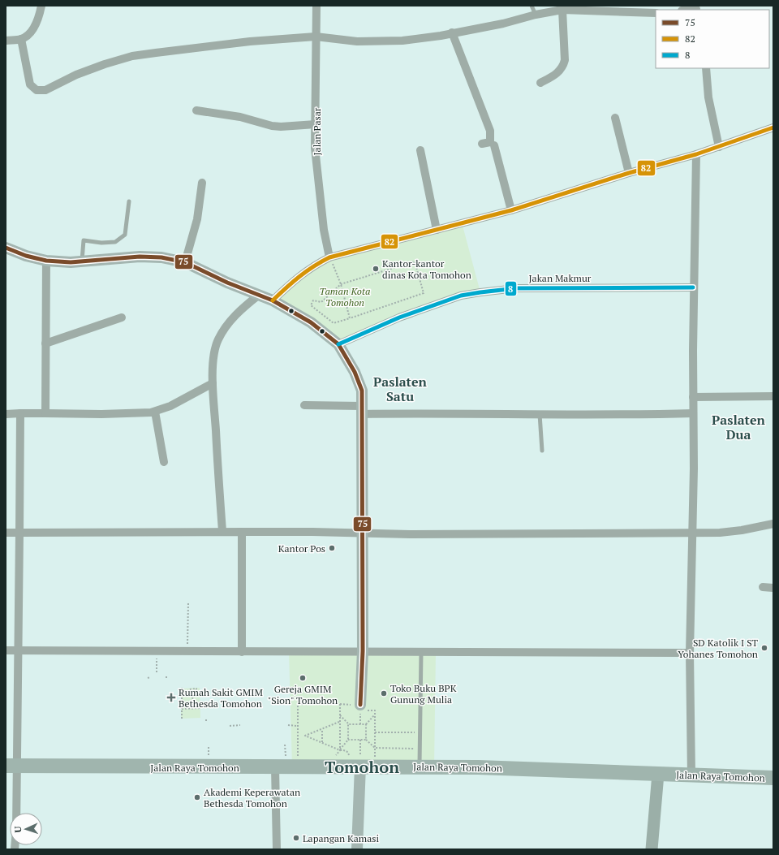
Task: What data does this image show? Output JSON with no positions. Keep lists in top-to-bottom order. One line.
{"streets":{"highway":["Jalan Raya Tomohon"],"street":["Jalan Pasar","Jakan Makmur"]},"districts":["Paslaten Satu","Paslaten Dua","Tomohon"],"parks":["Taman Kota Tomohon"],"places":{"other":["Kantor-kantor dinas Kota Tomohon","Kantor Pos","SD Katolik I ST Yohanes Tomohon","Gereja GMIM \"Sion\" Tomohon","Toko Buku BPK Gunung Mulia","Akademi Keperawatan Bethesda Tomohon","Lapangan Kamasi"],"health":["Rumah Sakit GMIM Bethesda Tomohon"]},"lines":["transit line 82","transit line 75","transit line 8"],"legend":["75","82","8"],"north":"left"}
